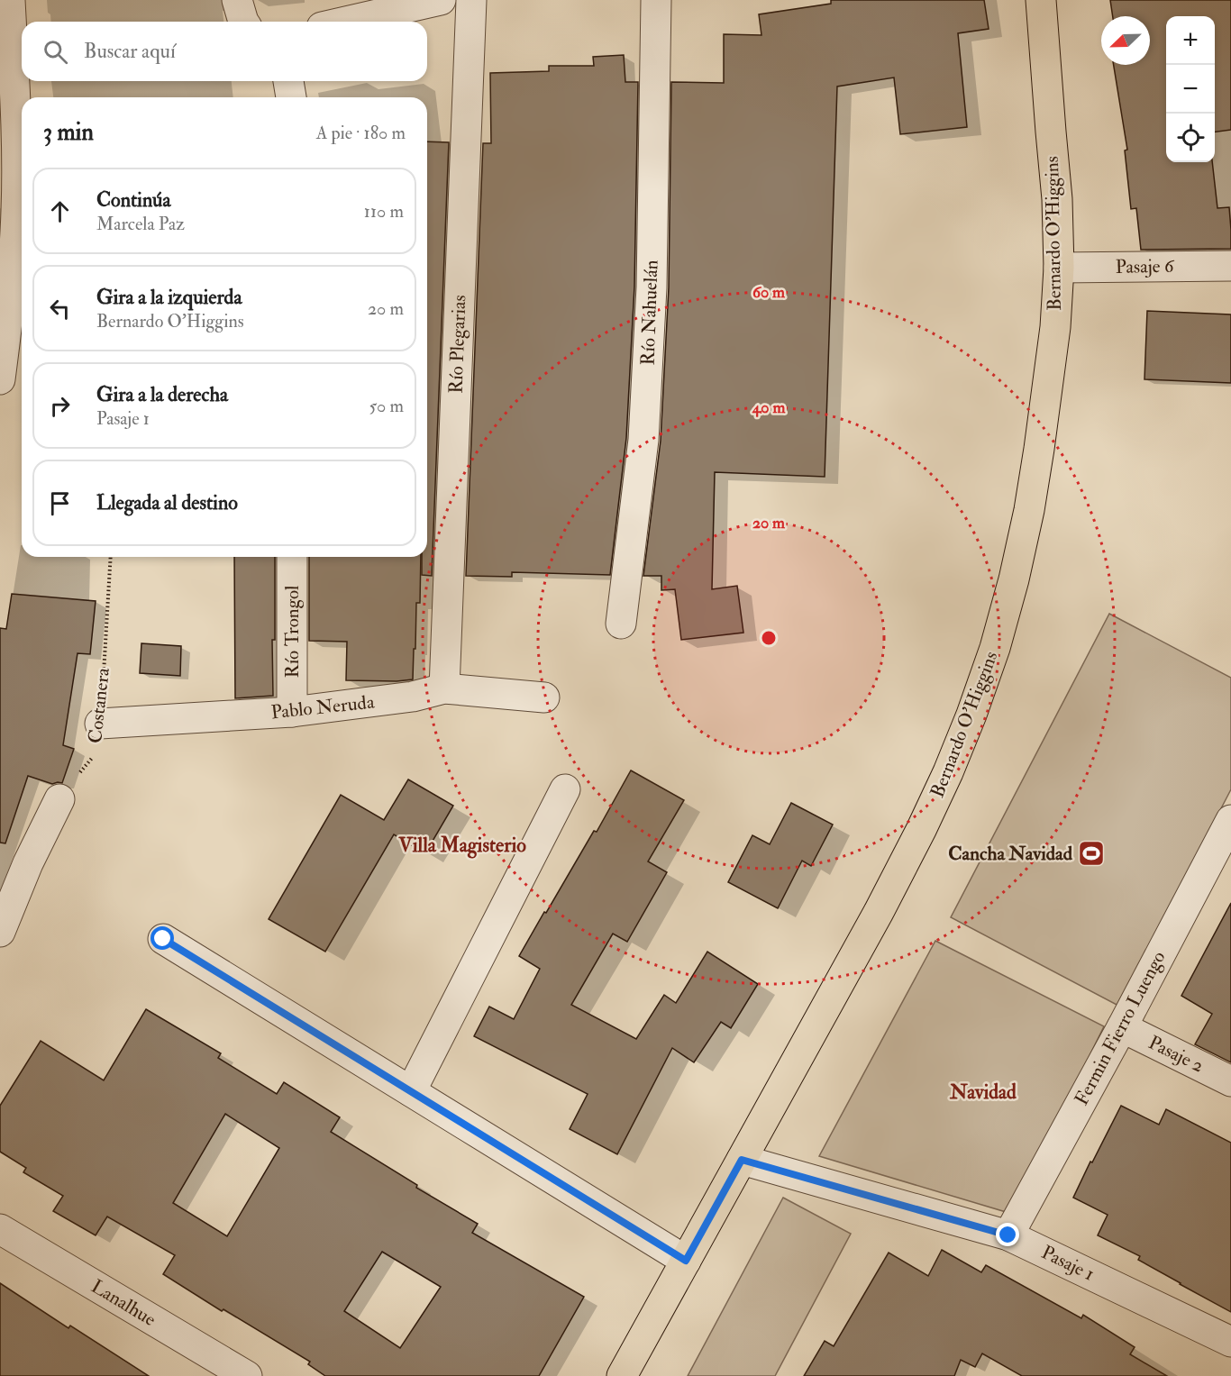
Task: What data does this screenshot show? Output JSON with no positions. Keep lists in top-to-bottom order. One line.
{"streets":{"main road":["Bernardo O'Higgins"],"street":["Pasaje 6","Río Nahuelán","Río Plegarias","Río Trongol","Pablo Neruda","Fermin Fierro Luengo","Pasaje 2","Pasaje 1","Lanalhue"],"path":["Costanera"]},"crossings":[["Bernardo O'Higgins","Pasaje 6"],["Bernardo O'Higgins","Pasaje 1"],["Río Plegarias","Pablo Neruda"],["Río Trongol","Pablo Neruda"],["Costanera","Pablo Neruda"],["Fermin Fierro Luengo","Pasaje 2"],["Fermin Fierro Luengo","Pasaje 1"]],"districts":["Villa Magisterio","Navidad"],"places":{"sports":["Cancha Navidad"]},"north":"bottom left","page":{"map_buttons":["+","−"],"search":"Buscar aquí","heading":["3 min","A pie · 180 m"],"list":[["Continúa","Marcela Paz","110 m"],["Gira a la izquierda","Bernardo O'Higgins","20 m"],["Gira a la derecha","Pasaje 1","50 m"],"Llegada al destino"]},"rings":["60 m","40 m","20 m"]}
